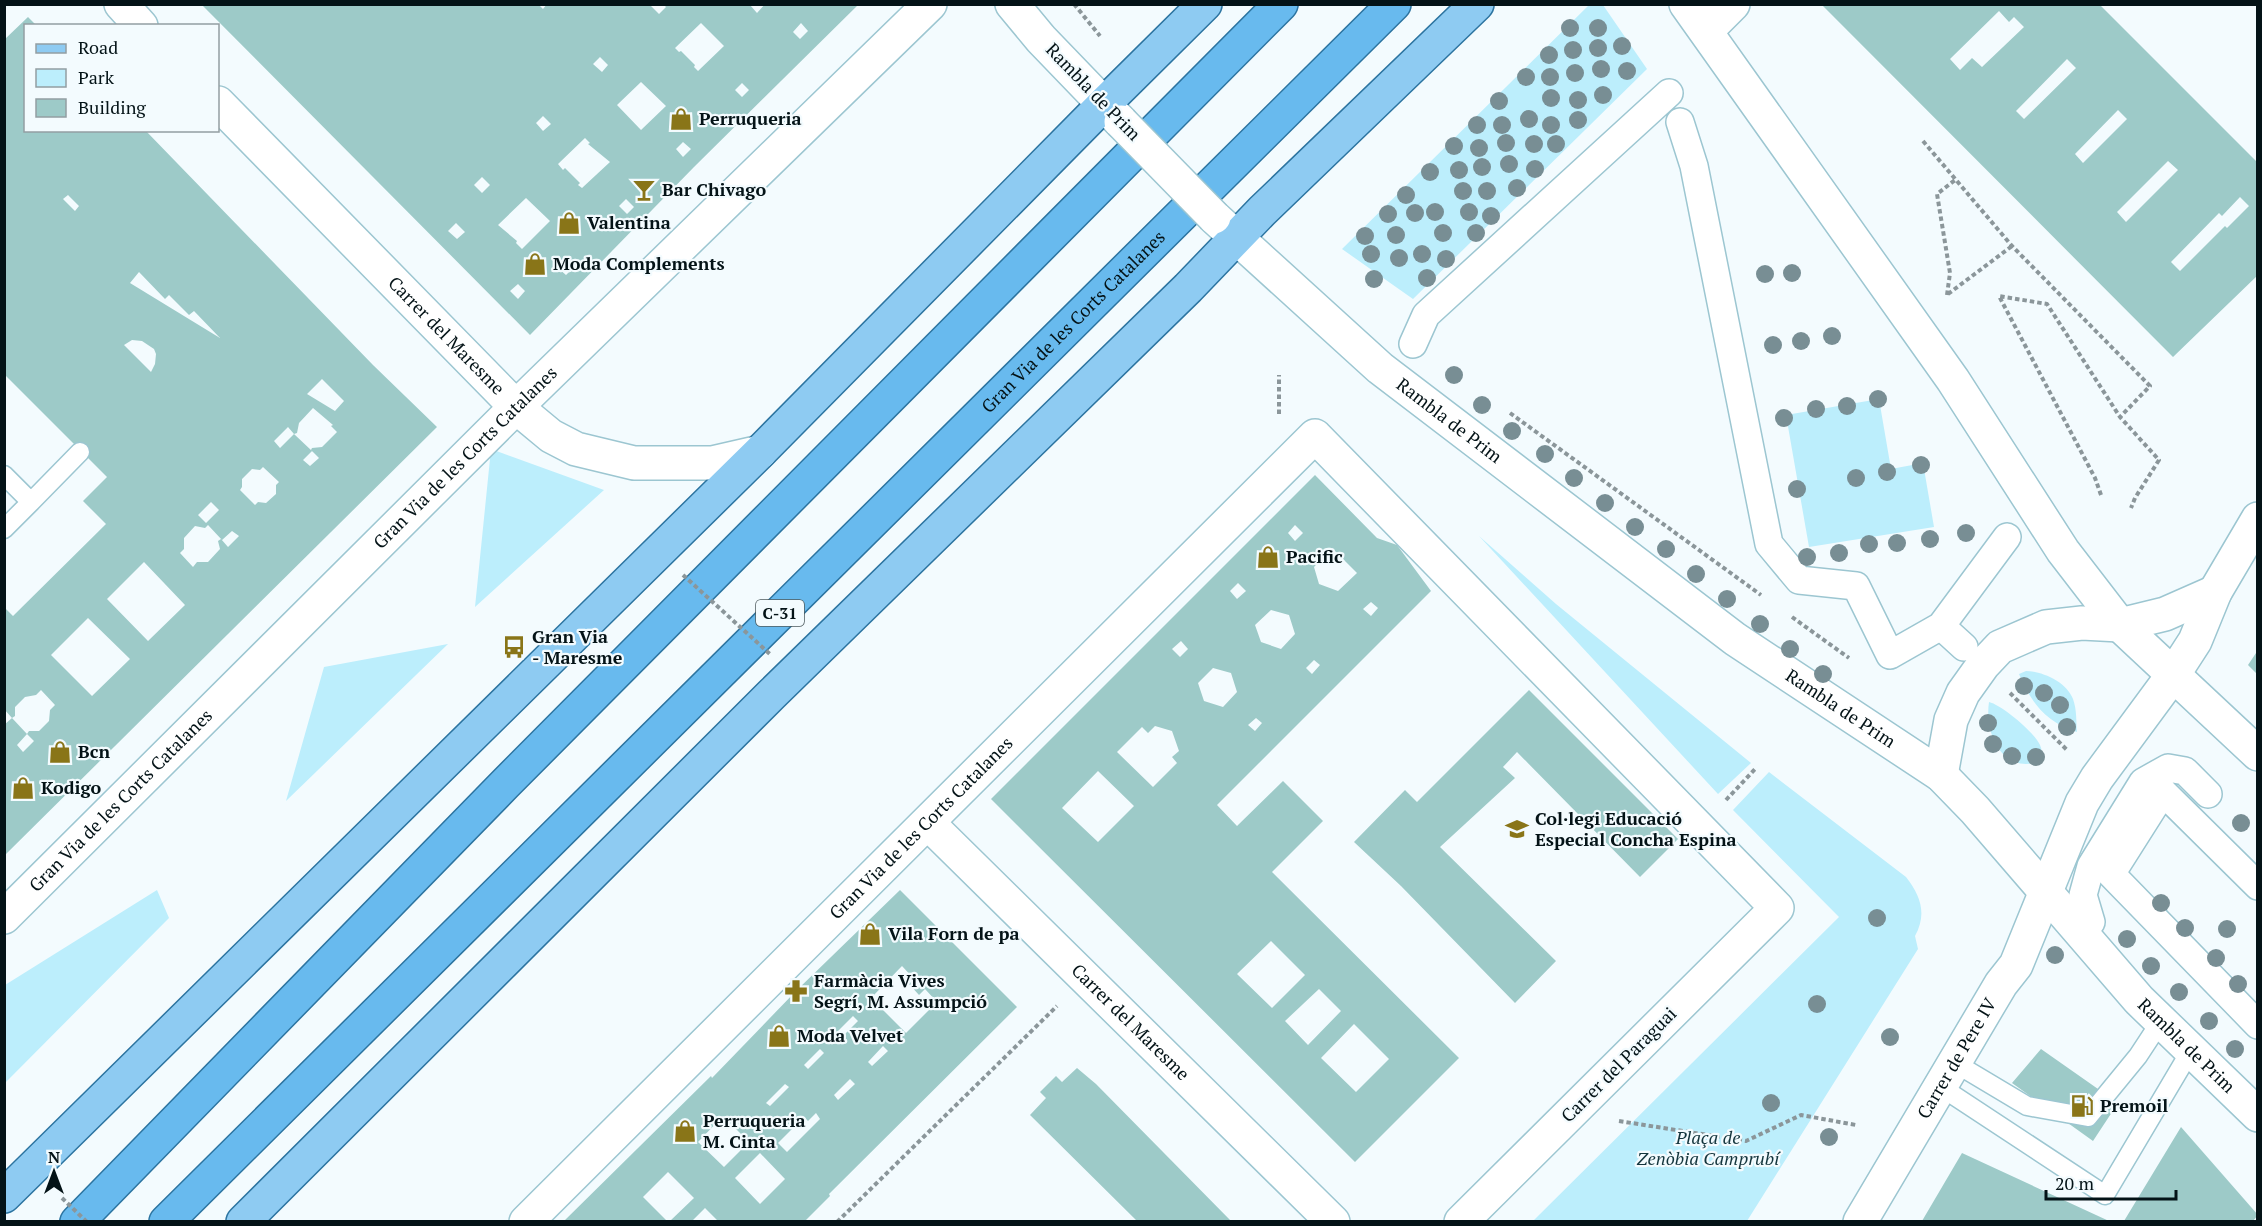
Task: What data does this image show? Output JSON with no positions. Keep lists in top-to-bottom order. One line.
{"streets":{"highway":["Gran Via de les Corts Catalanes","C-31"],"street":["Rambla de Prim","Carrer del Maresme","Carrer de Pere IV","Carrer del Paraguai"]},"crossings":[["Rambla de Prim","Carrer de Pere IV"],["Gran Via de les Corts Catalanes","Carrer del Maresme"],["Gran Via de les Corts Catalanes","Carrer del Paraguai"]],"parks":["Plaça de Zenòbia Camprubí"],"places":{"shop":["Perruqueria","Valentina","Moda Complements","Pacific","Bcn","Kodigo","Vila Forn de pa","Moda Velvet","Perruqueria M. Cinta"],"bar":["Bar Chivago"],"bus stop":["Gran Via - Maresme"],"school or university":["Col·legi Educació Especial Concha Espina"],"pharmacy":["Farmàcia Vives Segrí, M. Assumpció"],"fuel station":["Premoil"]},"legend":["Road","Park","Building"],"scale_bar":"20 m","north":"top"}
